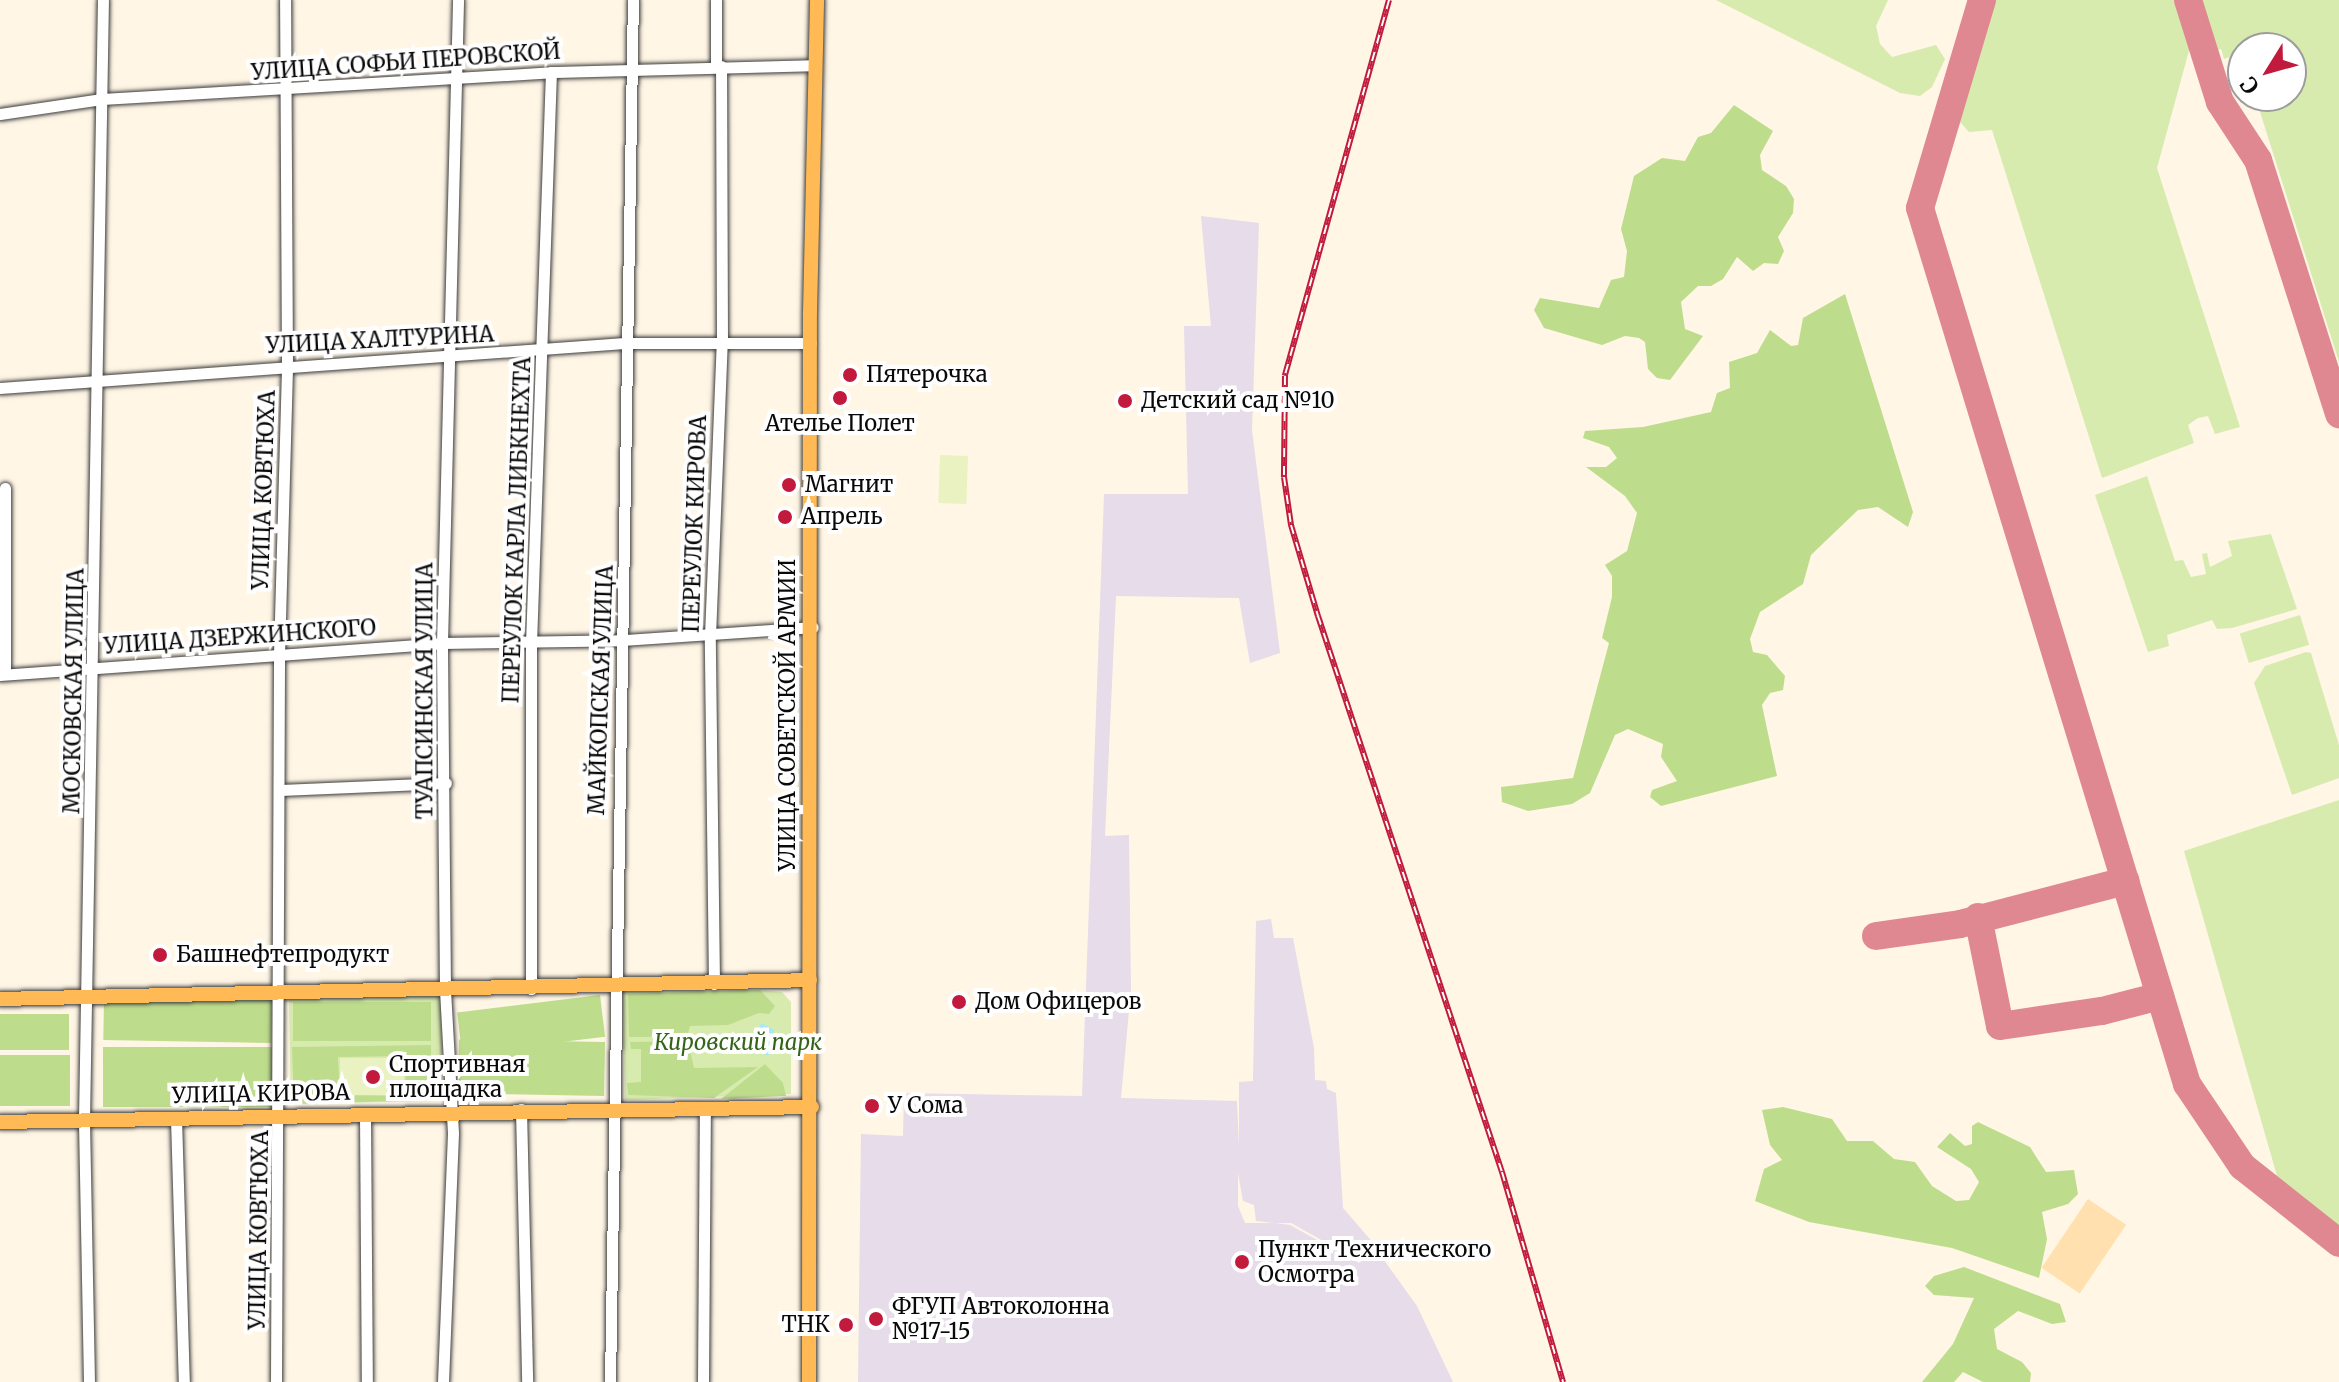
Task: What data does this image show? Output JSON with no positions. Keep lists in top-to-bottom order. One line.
{"streets":{"main road":["УЛИЦА СОВЕТСКОЙ АРМИИ","УЛИЦА КИРОВА"],"street":["УЛИЦА СОФЬИ ПЕРОВСКОЙ","УЛИЦА ХАЛТУРИНА","УЛИЦА КОВТЮХА","ПЕРЕУЛОК КИРОВА","ПЕРЕУЛОК КАРЛА ЛИБКНЕХТА","УЛИЦА ДЗЕРЖИНСКОГО","МАЙКОПСКАЯ УЛИЦА","МОСКОВСКАЯ УЛИЦА","ТУАПСИНСКАЯ УЛИЦА"]},"crossings":[["УЛИЦА СОФЬИ ПЕРОВСКОЙ","УЛИЦА КОВТЮХА"],["УЛИЦА СОФЬИ ПЕРОВСКОЙ","ПЕРЕУЛОК КИРОВА"],["УЛИЦА СОФЬИ ПЕРОВСКОЙ","ПЕРЕУЛОК КАРЛА ЛИБКНЕХТА"],["УЛИЦА СОФЬИ ПЕРОВСКОЙ","МАЙКОПСКАЯ УЛИЦА"],["УЛИЦА СОФЬИ ПЕРОВСКОЙ","МОСКОВСКАЯ УЛИЦА"],["УЛИЦА СОФЬИ ПЕРОВСКОЙ","ТУАПСИНСКАЯ УЛИЦА"],["УЛИЦА СОФЬИ ПЕРОВСКОЙ","УЛИЦА СОВЕТСКОЙ АРМИИ"],["УЛИЦА ХАЛТУРИНА","УЛИЦА КОВТЮХА"],["УЛИЦА ХАЛТУРИНА","ПЕРЕУЛОК КИРОВА"],["УЛИЦА ХАЛТУРИНА","ПЕРЕУЛОК КАРЛА ЛИБКНЕХТА"],["УЛИЦА ХАЛТУРИНА","МАЙКОПСКАЯ УЛИЦА"],["УЛИЦА ХАЛТУРИНА","МОСКОВСКАЯ УЛИЦА"],["УЛИЦА ХАЛТУРИНА","ТУАПСИНСКАЯ УЛИЦА"],["УЛИЦА ХАЛТУРИНА","УЛИЦА СОВЕТСКОЙ АРМИИ"],["УЛИЦА КОВТЮХА","УЛИЦА ДЗЕРЖИНСКОГО"],["УЛИЦА КОВТЮХА","УЛИЦА КИРОВА"],["ПЕРЕУЛОК КИРОВА","УЛИЦА ДЗЕРЖИНСКОГО"],["ПЕРЕУЛОК КАРЛА ЛИБКНЕХТА","УЛИЦА ДЗЕРЖИНСКОГО"],["УЛИЦА ДЗЕРЖИНСКОГО","МАЙКОПСКАЯ УЛИЦА"],["УЛИЦА ДЗЕРЖИНСКОГО","МОСКОВСКАЯ УЛИЦА"],["УЛИЦА ДЗЕРЖИНСКОГО","ТУАПСИНСКАЯ УЛИЦА"],["УЛИЦА ДЗЕРЖИНСКОГО","УЛИЦА СОВЕТСКОЙ АРМИИ"],["МАЙКОПСКАЯ УЛИЦА","УЛИЦА КИРОВА"],["МОСКОВСКАЯ УЛИЦА","УЛИЦА КИРОВА"],["ТУАПСИНСКАЯ УЛИЦА","УЛИЦА КИРОВА"],["УЛИЦА СОВЕТСКОЙ АРМИИ","УЛИЦА КИРОВА"]],"parks":["Кировский парк"],"places":["Пятерочка","Ателье Полет","Детский сад №10","Магнит","Апрель","Башнефтепродукт","Дом Офицеров","Спортивная площадка","У Сома","Пункт Технического Осмотра","ФГУП Автоколонна №17-15","ТНК"],"north":"bottom left"}
